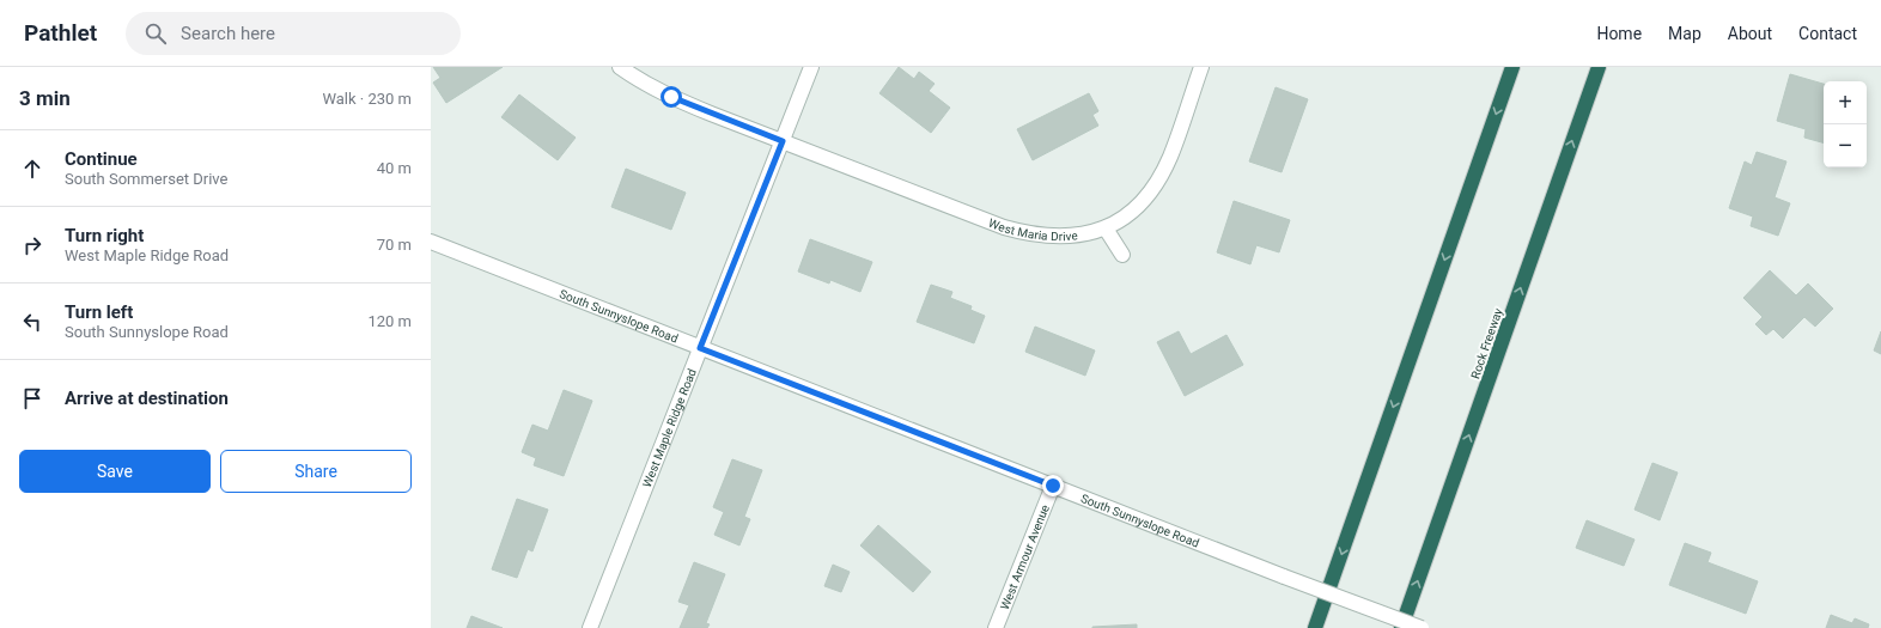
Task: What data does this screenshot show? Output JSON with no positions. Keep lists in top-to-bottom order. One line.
{"streets":{"highway":["Rock Freeway"],"street":["West Maria Drive","South Sunnyslope Road","West Maple Ridge Road","West Armour Avenue"]},"crossings":[["West Maria Drive","West Maple Ridge Road"],["South Sunnyslope Road","West Maple Ridge Road"],["South Sunnyslope Road","West Armour Avenue"]],"page":{"header":"Pathlet","search":"Search here","nav":["Home","Map","About","Contact"],"heading":["3 min","Walk · 230 m"],"map_buttons":["+","−"],"list":[["Continue","South Sommerset Drive","40 m"],["Turn right","West Maple Ridge Road","70 m"],["Turn left","South Sunnyslope Road","120 m"],"Arrive at destination"],"buttons":["Save","Share"]}}
